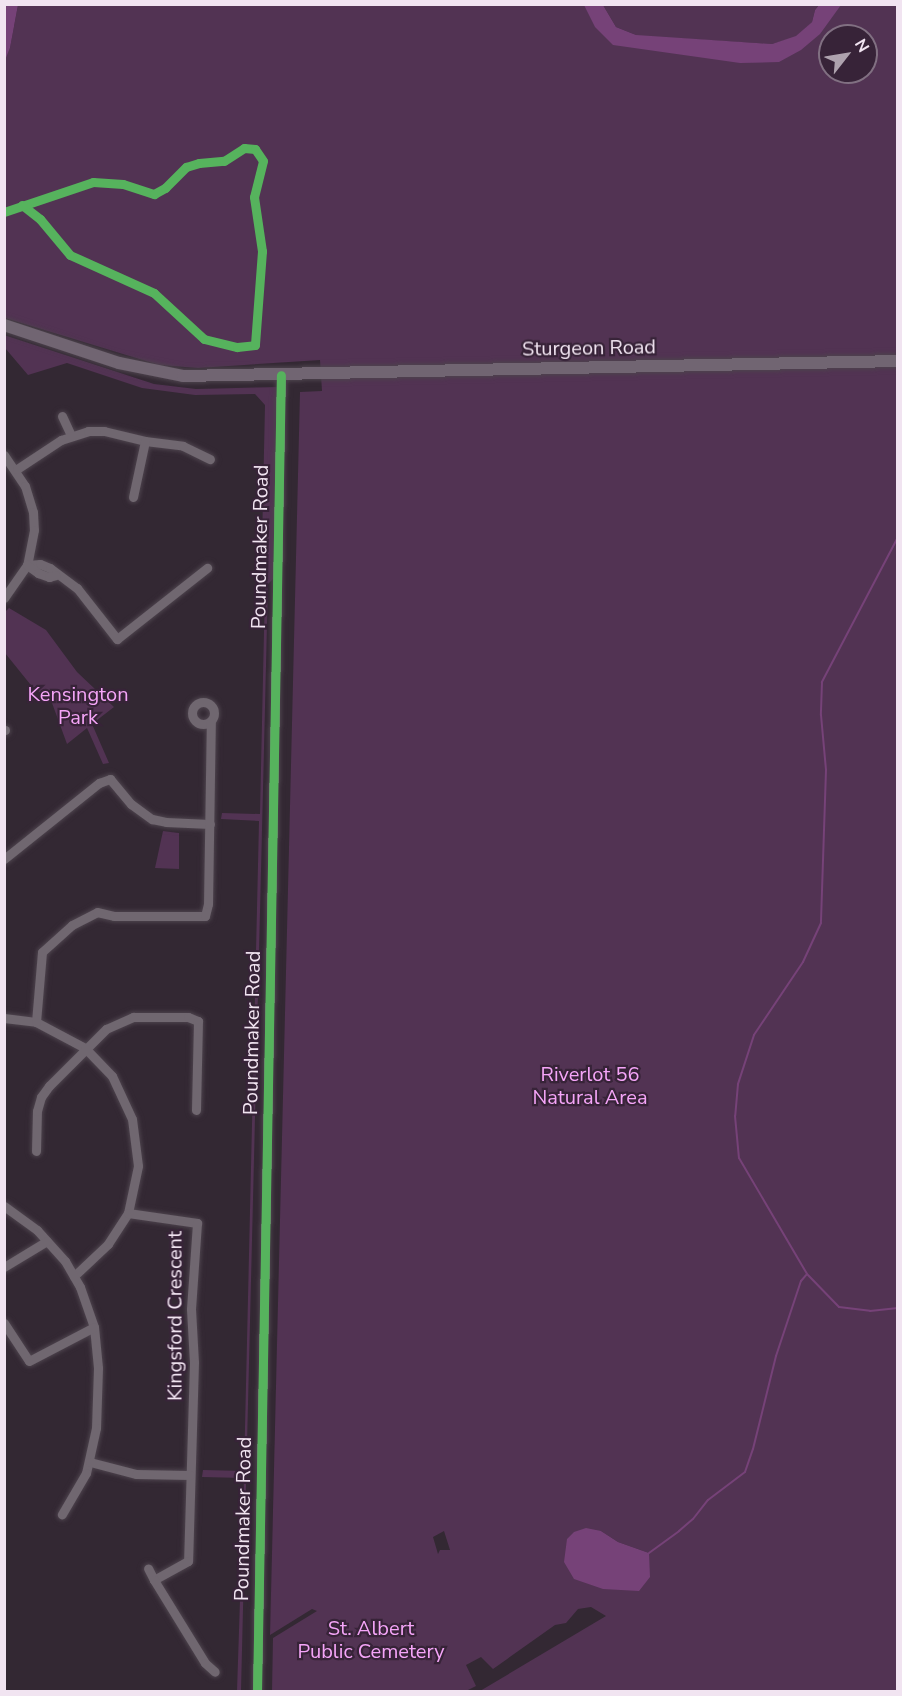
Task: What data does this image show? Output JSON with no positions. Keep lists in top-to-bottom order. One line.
{"streets":{"main road":["Sturgeon Road"],"street":["Poundmaker Road","Kingsford Crescent"]},"crossings":[["Sturgeon Road","Poundmaker Road"]],"parks":["Kensington Park","Riverlot 56 Natural Area","St. Albert Public Cemetery"],"north":"top right"}
